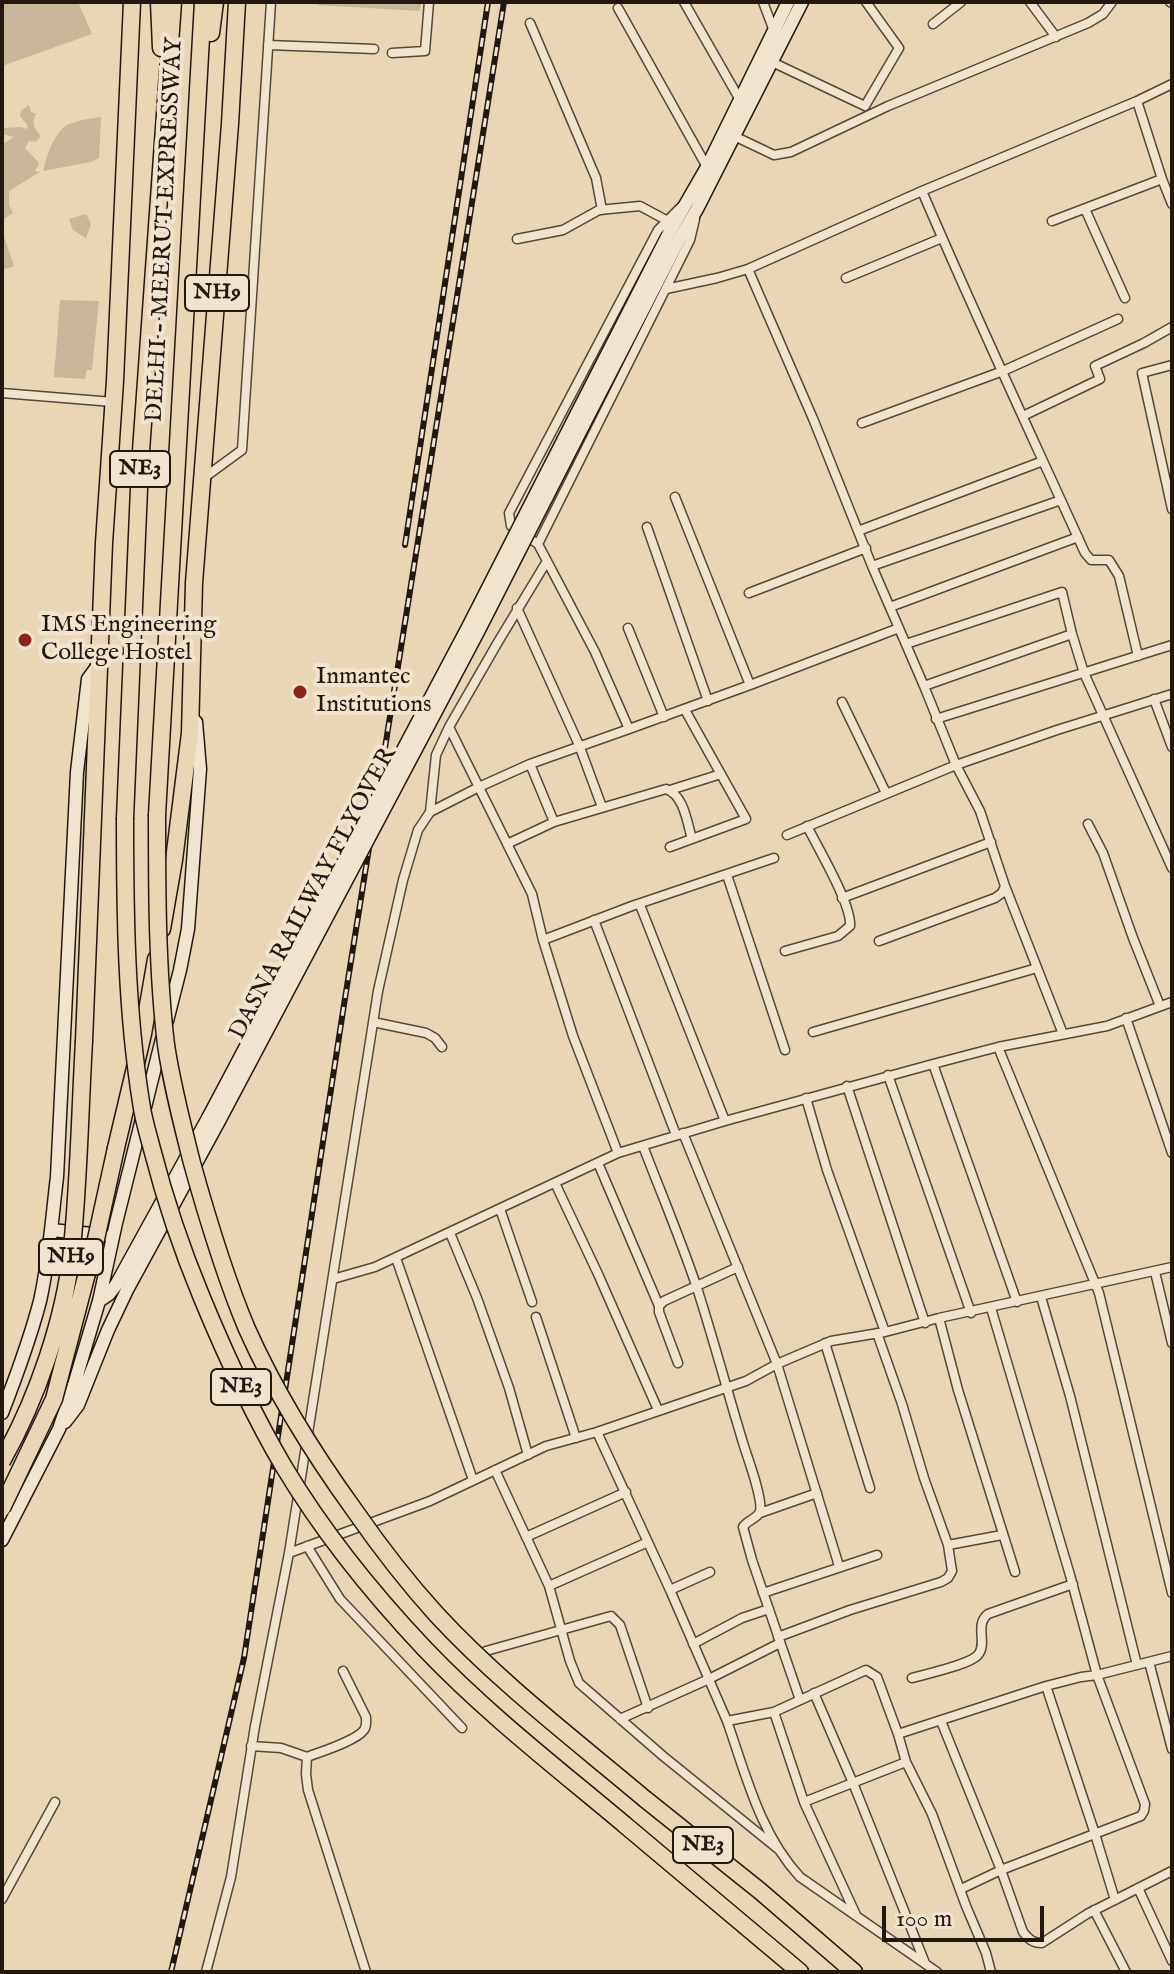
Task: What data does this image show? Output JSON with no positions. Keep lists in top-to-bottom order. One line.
{"streets":{"highway":["DELHI - MEERUT EXPRESSWAY","NH9","NE3"],"main road":["DASNA RAILWAY FLYOVER"]},"places":["IMS Engineering College Hostel","Inmantec Institutions"],"scale_bar":"100 m"}
